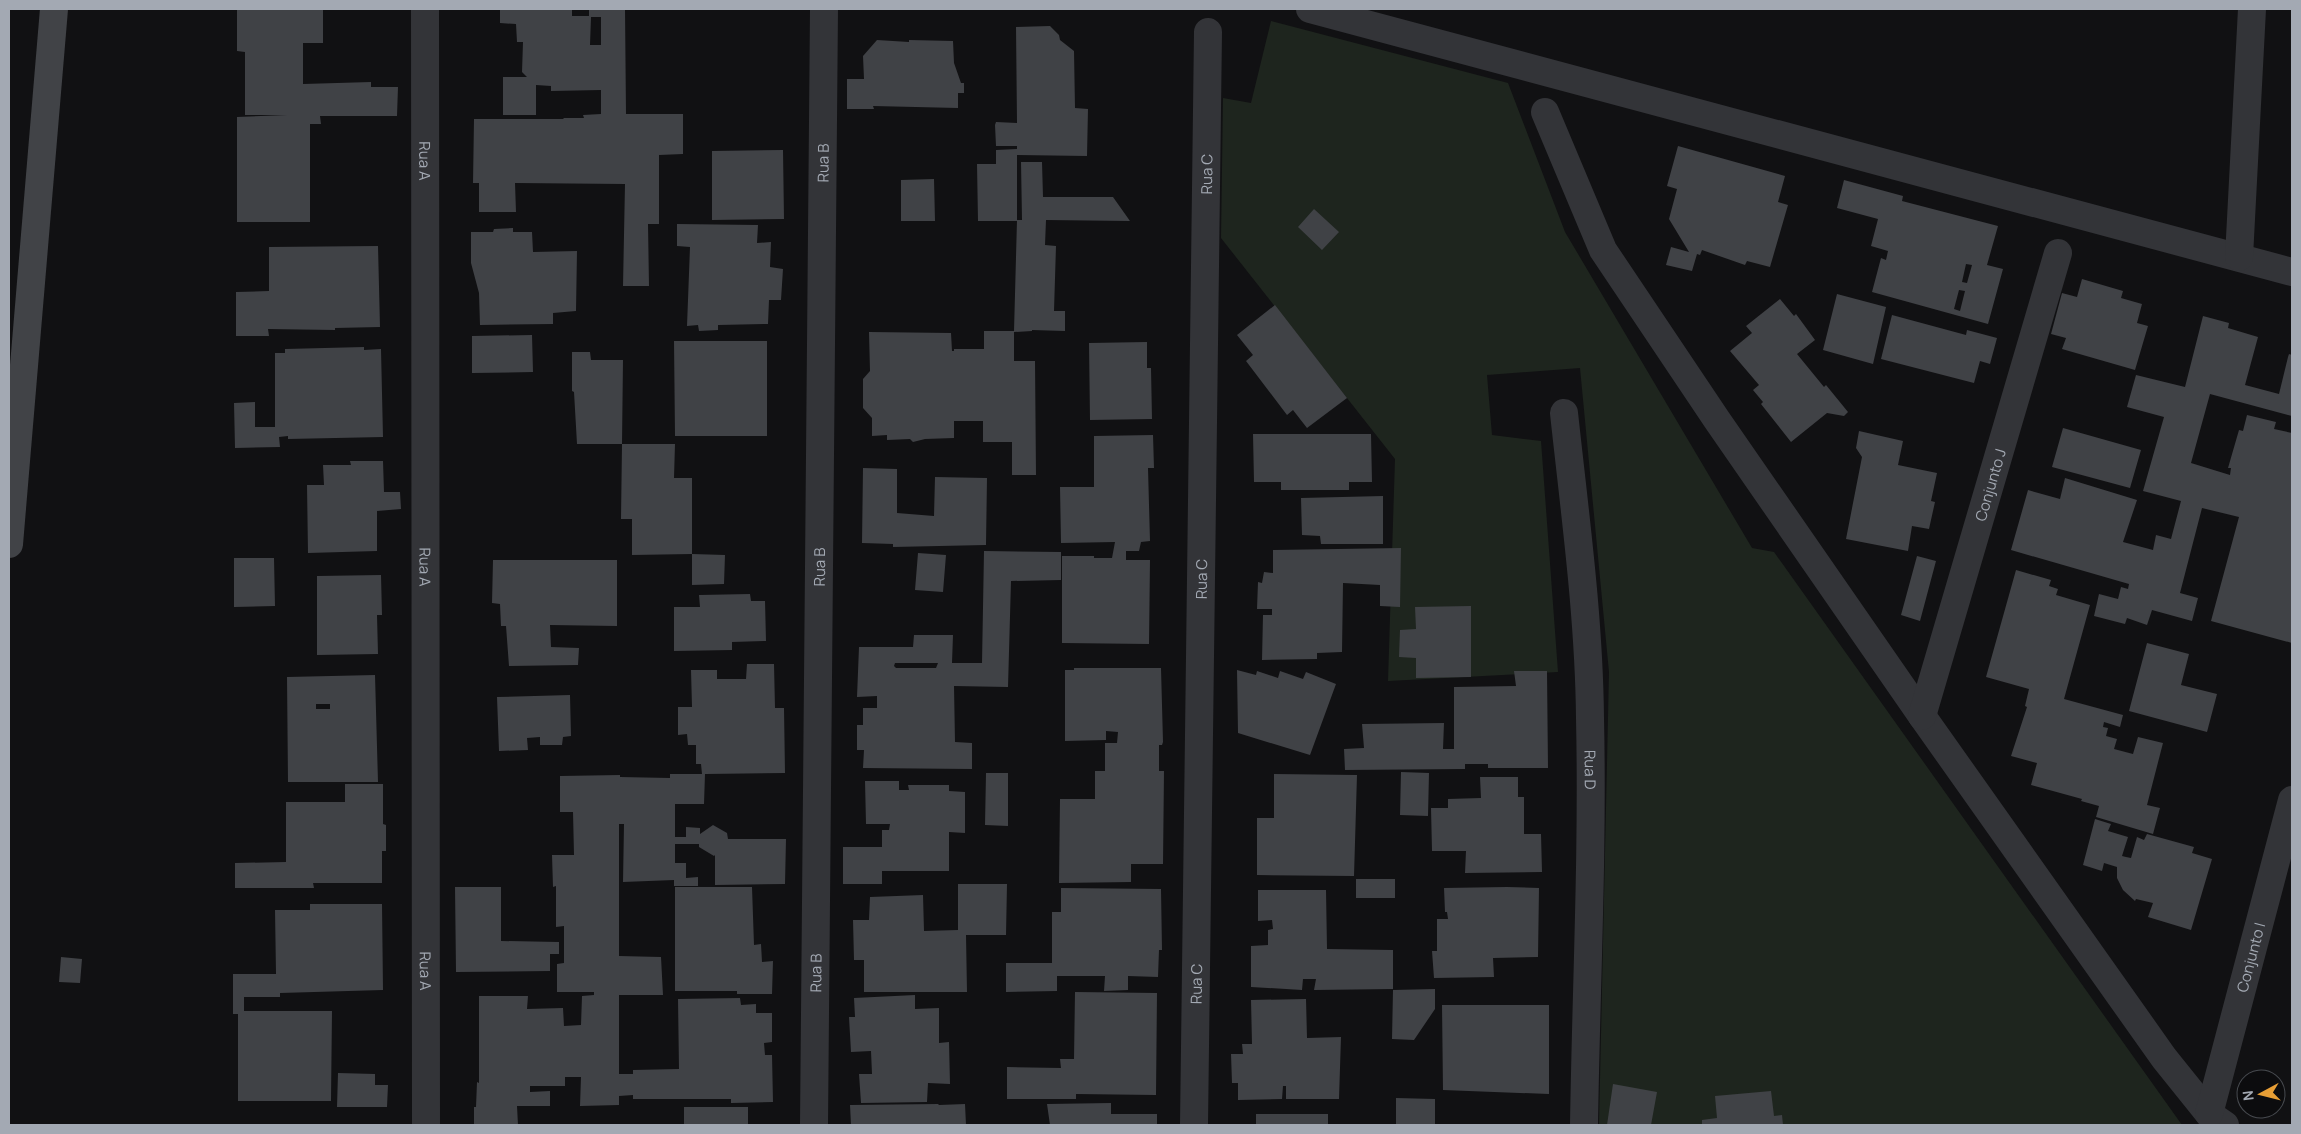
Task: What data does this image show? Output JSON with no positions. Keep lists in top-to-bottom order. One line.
{"streets":{"street":["Rua A","Rua B","Rua C","Conjunto J","Rua D","Conjunto I"]},"north":"left"}
